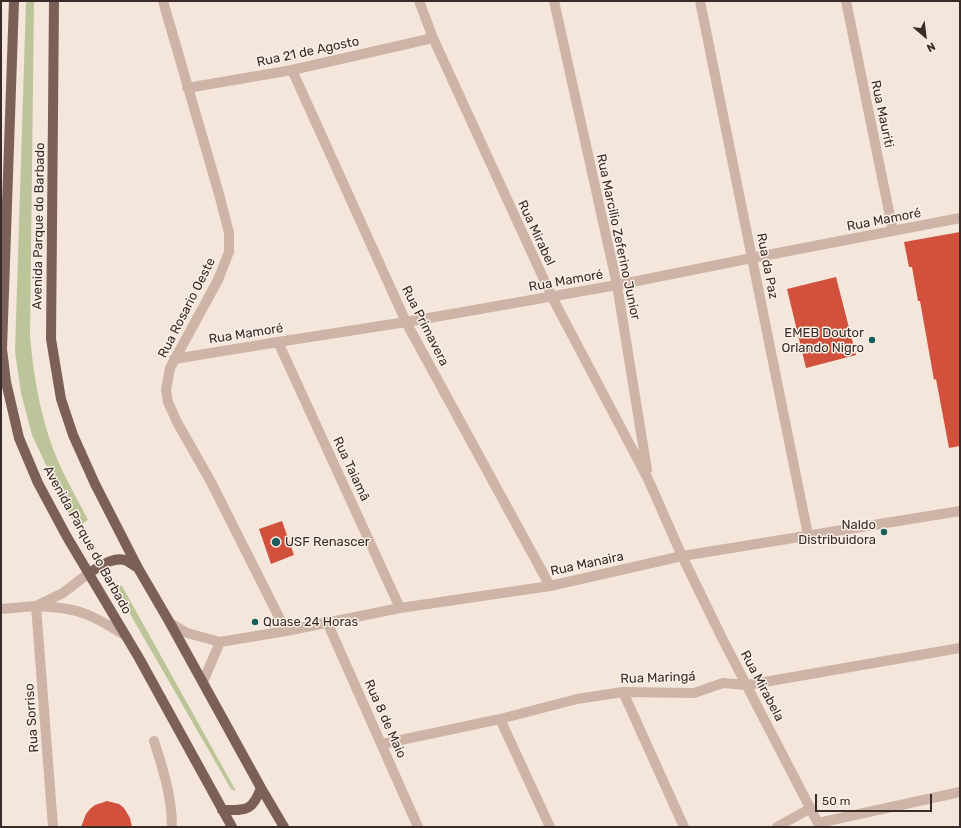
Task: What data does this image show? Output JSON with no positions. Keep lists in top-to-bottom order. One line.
{"streets":{"main road":["Avenida Parque do Barbado"],"street":["Rua 21 de Agosto","Rua Mauriti","Rua Mamoré","Rua Mirabel","Rua Marcilio Zeferino Junior","Rua da Paz","Rua Rosario Oeste","Rua Primavera","Rua Taiamã","Rua Manaira","Rua Maringá","Rua Mirabela","Rua Sorriso","Rua 8 de Maio"]},"crossings":[["Rua 21 de Agosto","Rua Mirabel"],["Rua 21 de Agosto","Rua Rosario Oeste"],["Rua 21 de Agosto","Rua Primavera"],["Rua Mauriti","Rua Mamoré"],["Rua Mamoré","Rua Mirabel"],["Rua Mamoré","Rua Marcilio Zeferino Junior"],["Rua Mamoré","Rua da Paz"],["Rua Mamoré","Rua Rosario Oeste"],["Rua Mamoré","Rua Primavera"],["Rua Mamoré","Rua Taiamã"],["Avenida Parque do Barbado","Rua Manaira"],["Rua Mirabel","Rua Marcilio Zeferino Junior"],["Rua Mirabel","Rua Manaira"],["Rua Mirabel","Rua Mirabela"],["Rua da Paz","Rua Manaira"],["Rua Rosario Oeste","Rua Manaira"],["Rua Primavera","Rua Manaira"],["Rua Taiamã","Rua Manaira"],["Rua Manaira","Rua Mirabela"],["Rua Manaira","Rua 8 de Maio"],["Rua Maringá","Rua Mirabela"],["Rua Maringá","Rua 8 de Maio"]],"places":["EMEB Doutor Orlando Nigro","Naldo Distribuidora","USF Renascer","Quase 24 Horas"],"scale_bar":"50 m","north":"bottom right"}
